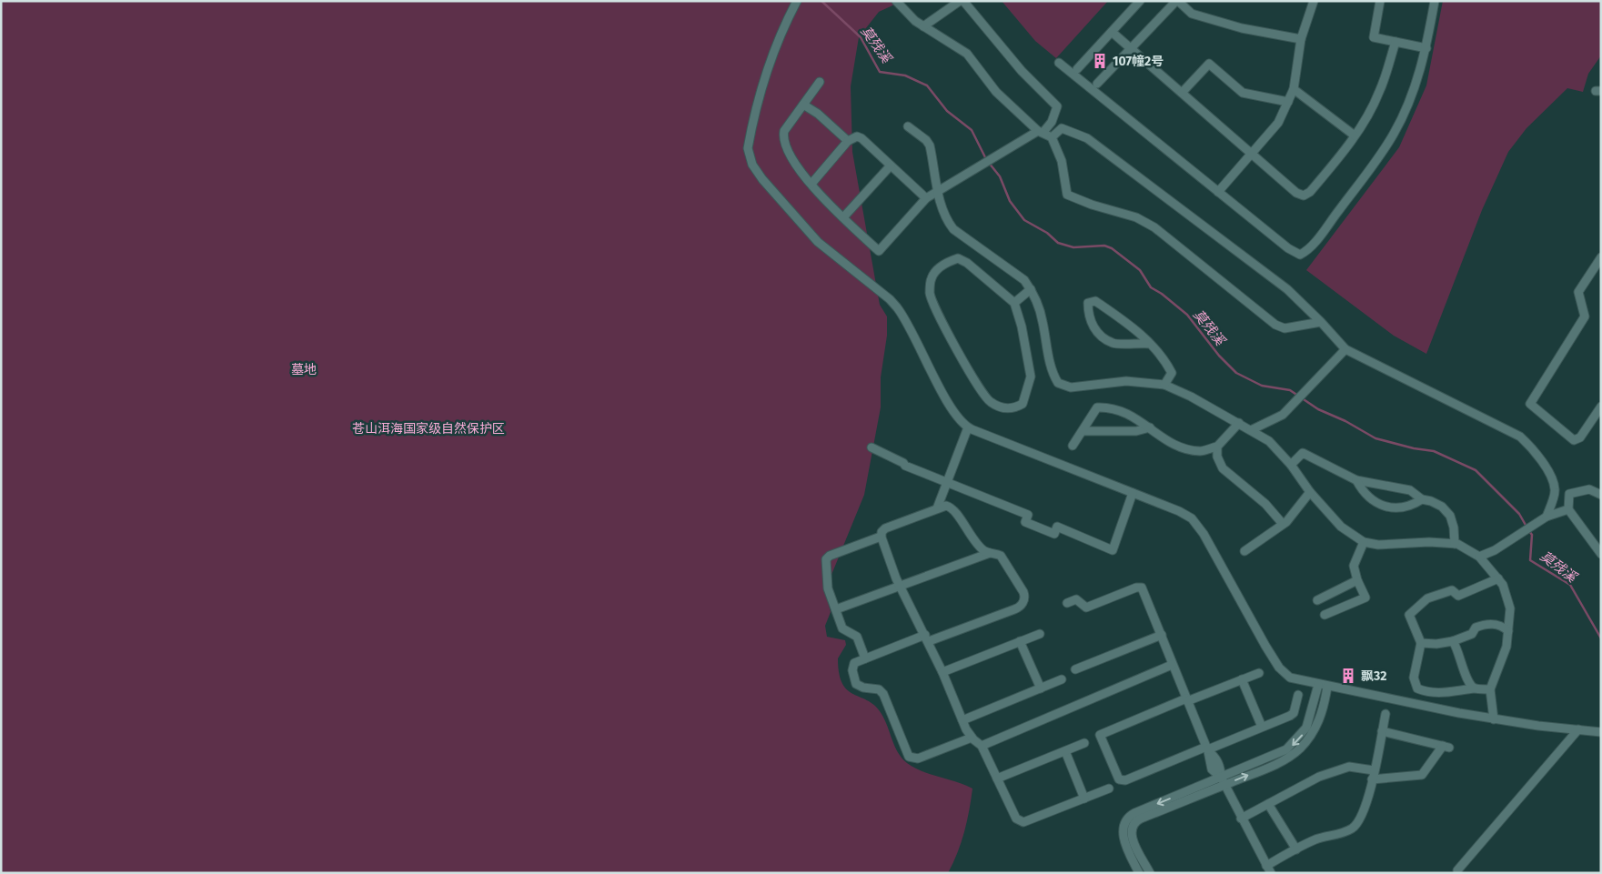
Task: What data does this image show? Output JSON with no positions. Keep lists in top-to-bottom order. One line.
{"water":["莫残溪"],"parks":["墓地","苍山洱海国家级自然保护区"],"places":{"building":["107幢2号","飘32"]}}
